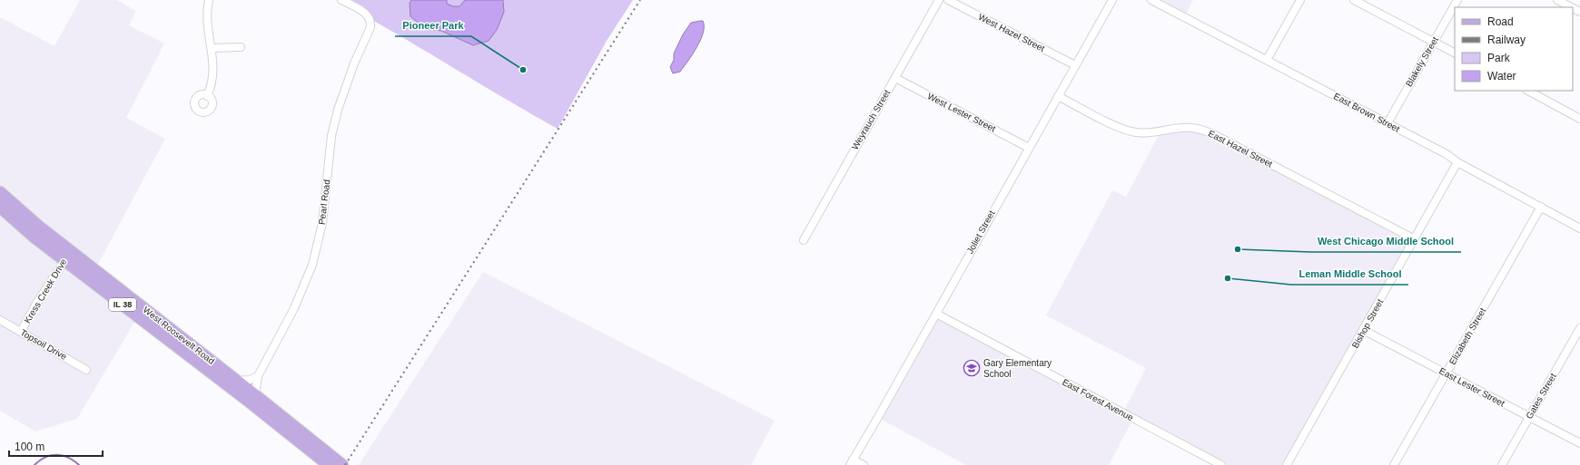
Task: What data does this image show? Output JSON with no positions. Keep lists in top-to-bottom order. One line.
{"streets":{"main road":["IL 38","West Roosevelt Road"],"street":["West Hazel Street","Blakely Street","West Lester Street","East Brown Street","Weyrauch Street","East Hazel Street","Pearl Road","Joliet Street","Kress Creek Drive","Bishop Street","Elizabeth Street","Topsoil Drive","East Lester Street","Gates Street","East Forest Avenue"]},"crossings":[["West Hazel Street","Joliet Street"],["Blakely Street","East Brown Street"],["West Lester Street","Weyrauch Street"],["West Lester Street","Joliet Street"],["East Brown Street","Bishop Street"],["East Brown Street","Elizabeth Street"],["East Hazel Street","Joliet Street"],["East Hazel Street","Bishop Street"],["Pearl Road","West Roosevelt Road"],["Joliet Street","East Forest Avenue"],["Kress Creek Drive","West Roosevelt Road"],["Kress Creek Drive","Topsoil Drive"],["Bishop Street","East Lester Street"],["Elizabeth Street","East Lester Street"],["East Lester Street","Gates Street"]],"places":{"other":["Pioneer Park","West Chicago Middle School","Leman Middle School"],"school or university":["Gary Elementary School"]},"legend":["Road","Railway","Park","Water"],"scale_bar":"100 m"}
